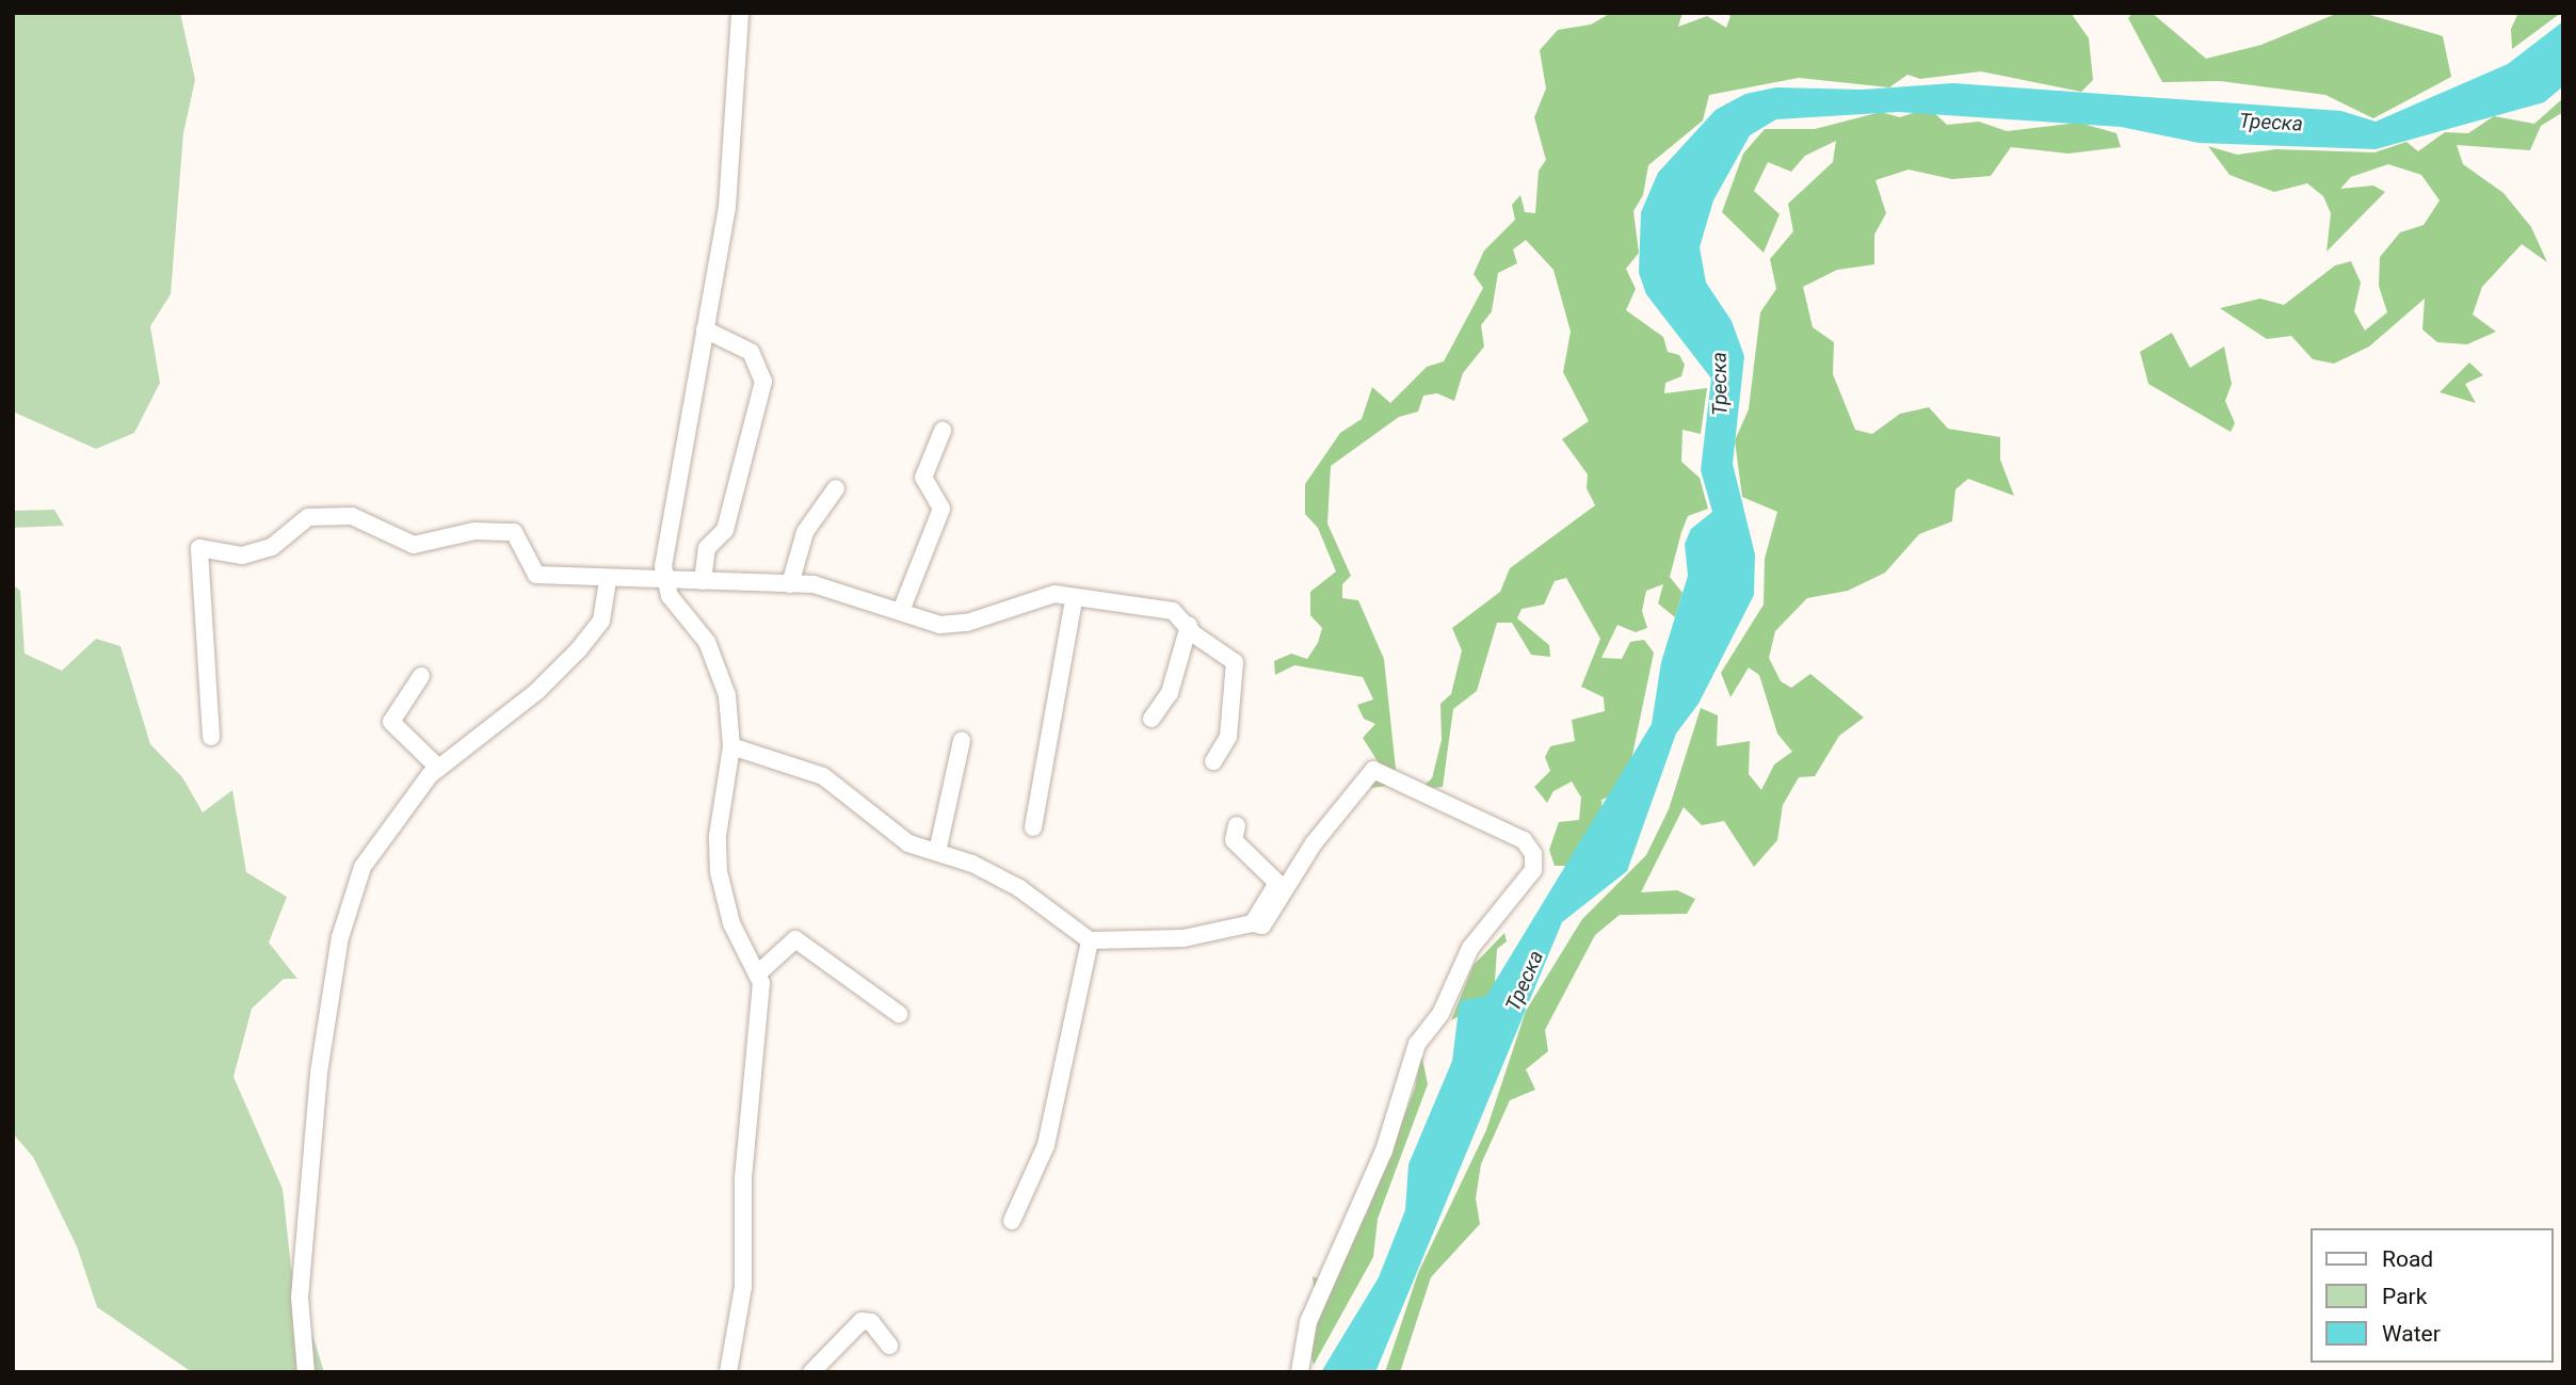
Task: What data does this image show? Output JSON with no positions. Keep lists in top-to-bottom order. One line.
{"water":["Треска"],"legend":["Road","Park","Water"]}
